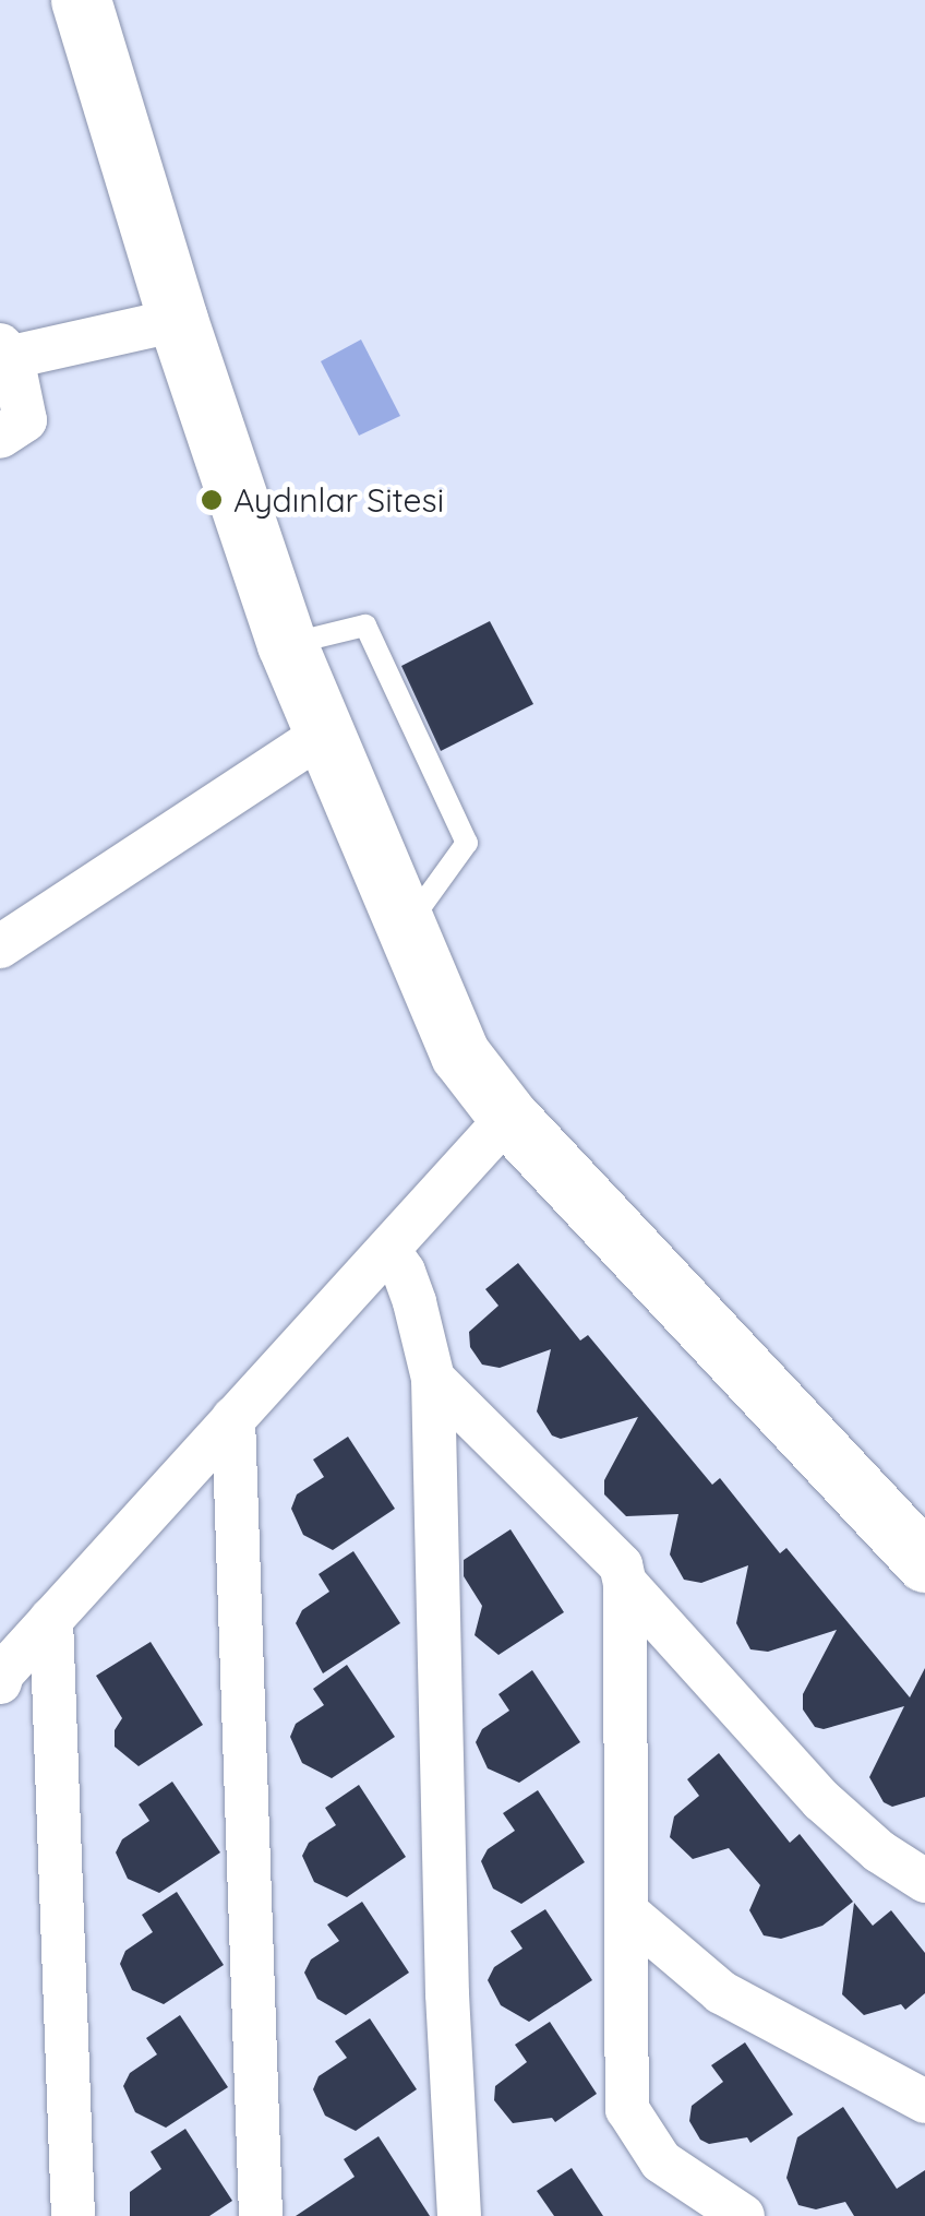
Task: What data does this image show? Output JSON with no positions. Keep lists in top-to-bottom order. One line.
{"places":["Aydınlar Sitesi"]}
